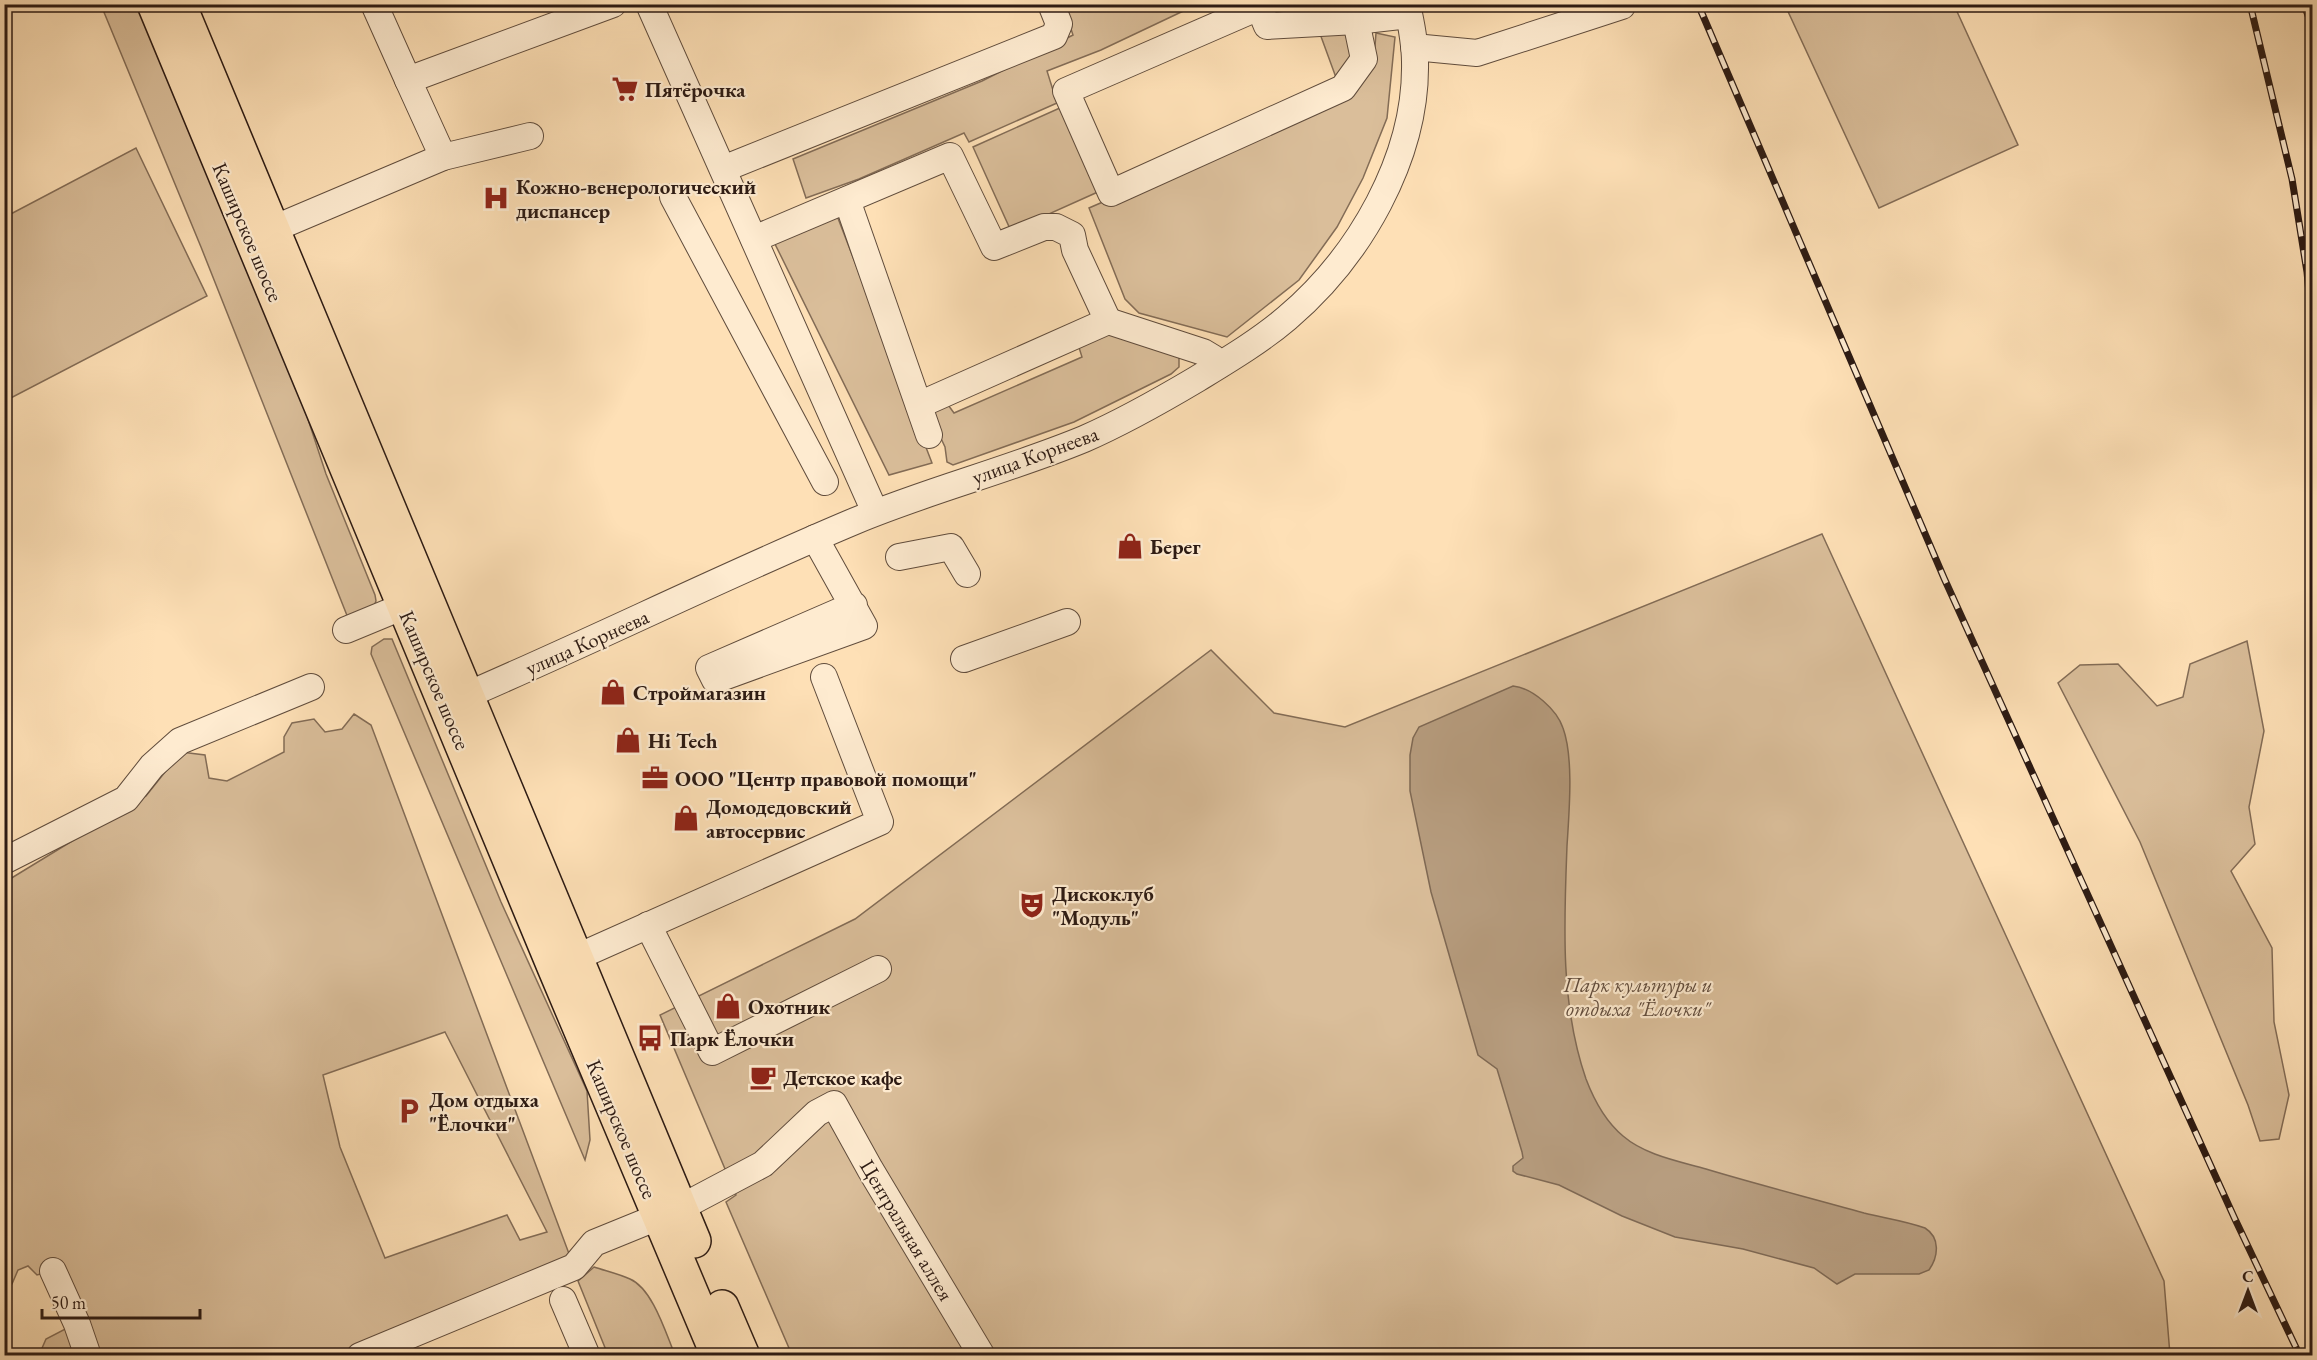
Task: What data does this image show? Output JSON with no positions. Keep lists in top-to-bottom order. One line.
{"streets":{"main road":["Каширское шоссе"],"street":["улица Корнеева","Центральная аллея"]},"crossings":[["Каширское шоссе","улица Корнеева"],["Каширское шоссе","Центральная аллея"]],"parks":["Парк культуры и отдыха \"Ёлочки\""],"places":{"supermarket":["Пятёрочка"],"hospital":["Кожно-венерологический диспансер"],"shop":["Берег","Строймагазин","Hi Tech","Домодедовский автосервис","Охотник"],"office":["ООО \"Центр правовой помощи\""],"theatre":["Дискоклуб \"Модуль\""],"bus stop":["Парк Ёлочки"],"cafe":["Детское кафе"],"parking":["Дом отдыха \"Ёлочки\""]},"scale_bar":"50 m","north":"top"}
